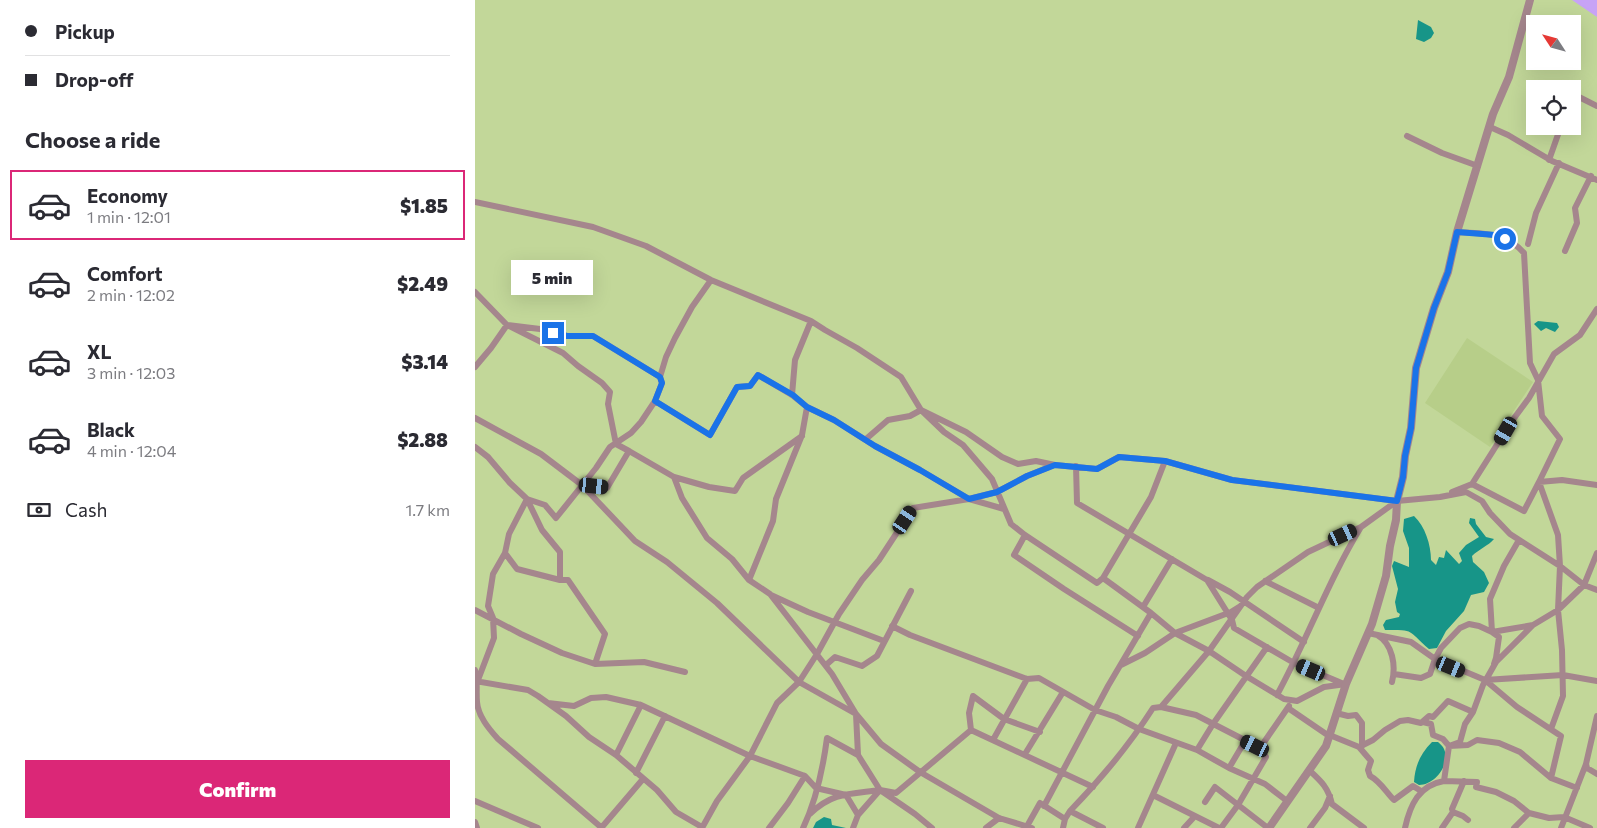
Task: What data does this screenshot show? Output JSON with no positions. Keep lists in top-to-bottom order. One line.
{"north":"top left","page":{"banner":["Pickup","Drop-off"],"heading":"Choose a ride","list":[{"name":"Economy","note":"1 min · 12:01","value":"$1.85"},{"name":"Comfort","note":"2 min · 12:02","value":"$2.49"},{"name":"XL","note":"3 min · 12:03","value":"$3.14"},{"name":"Black","note":"4 min · 12:04","value":"$2.88"}],"bubble":"5 min","pay":["Cash","1.7 km"],"buttons":"Confirm"}}
